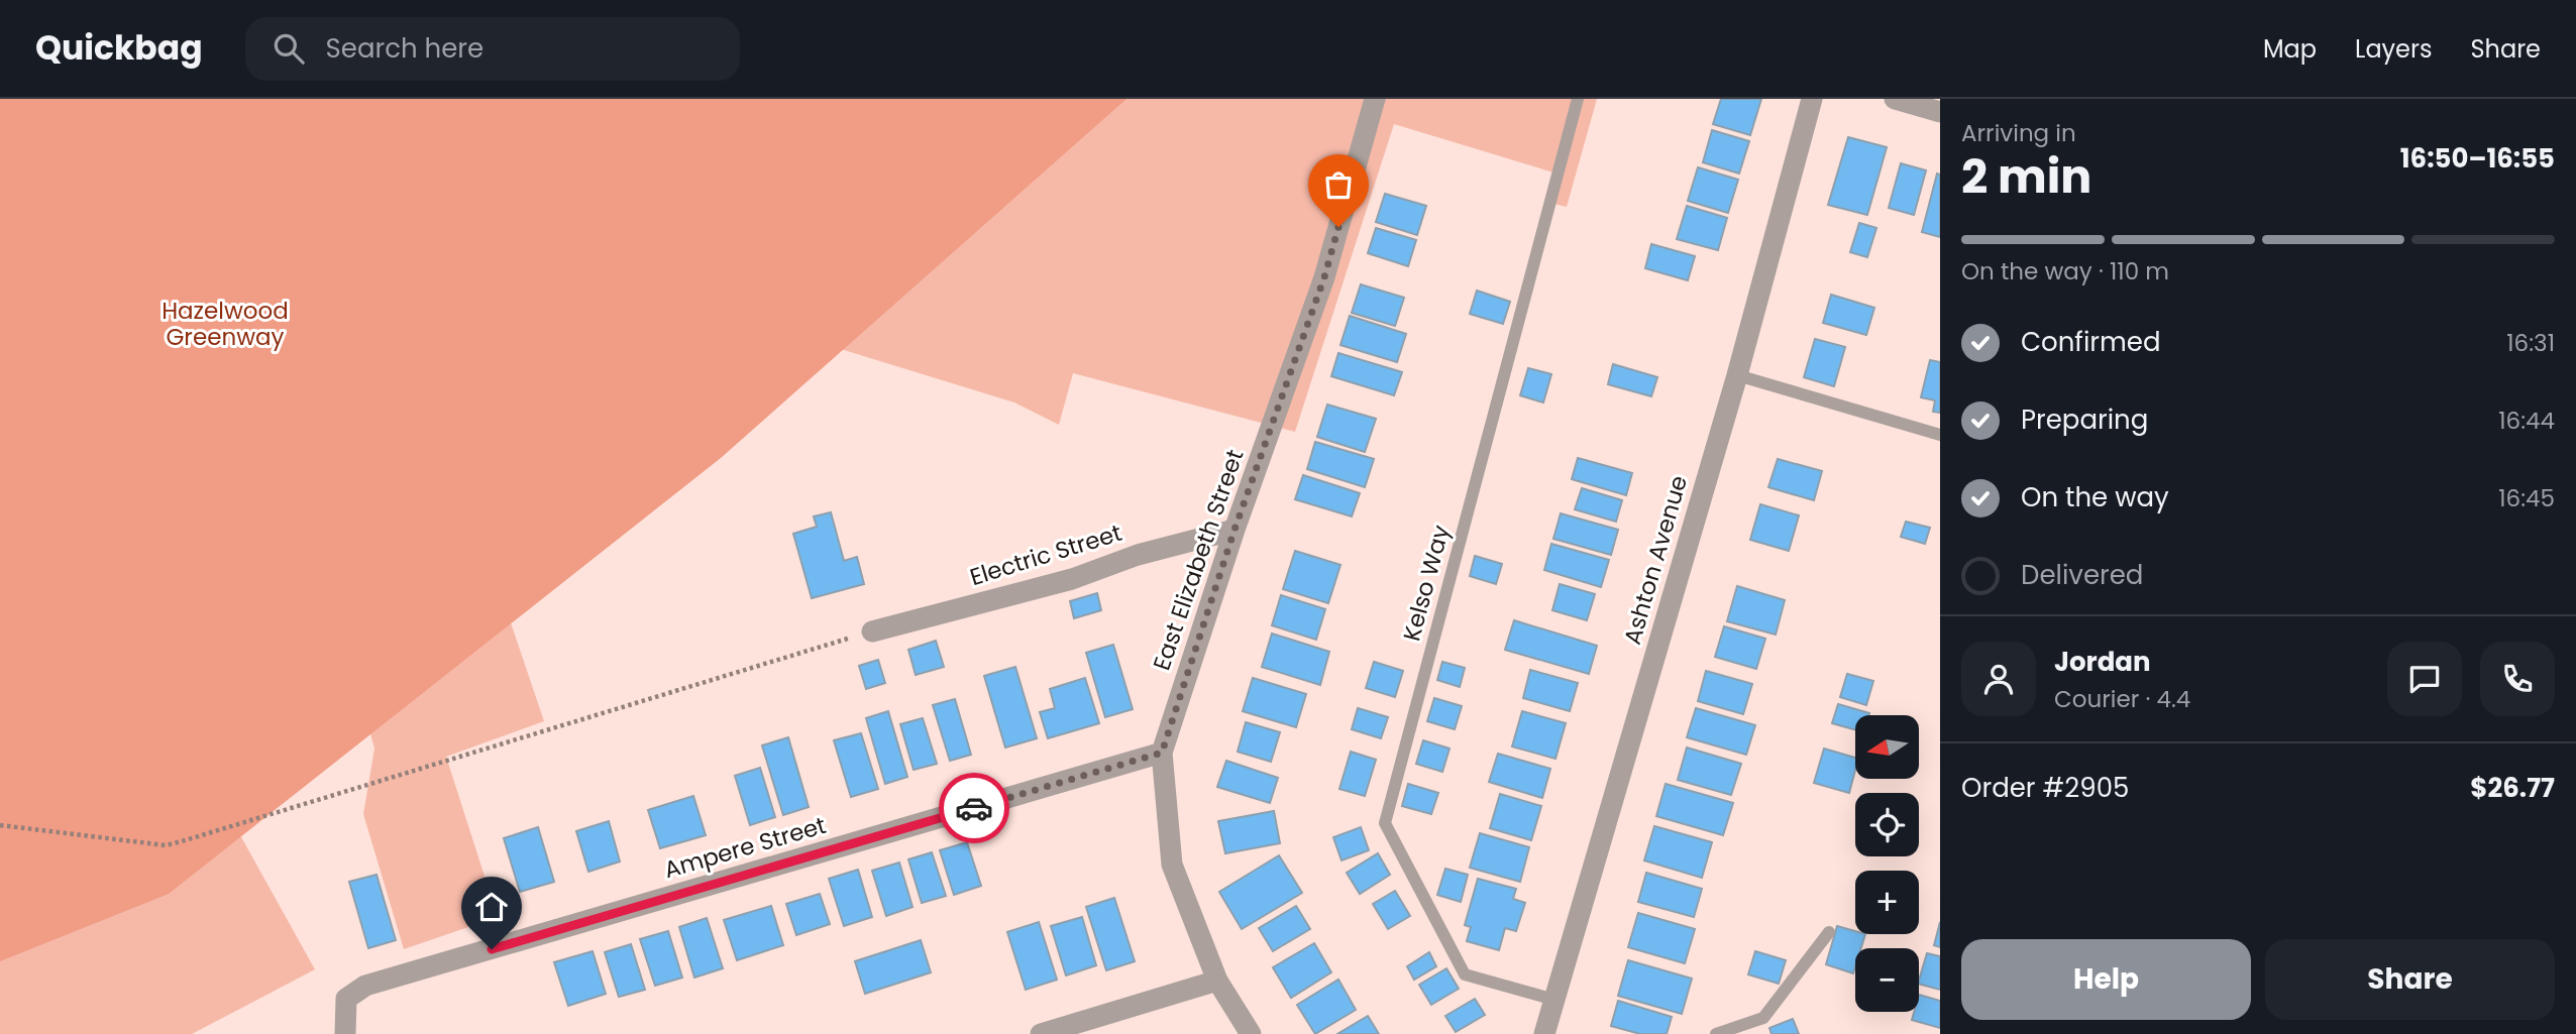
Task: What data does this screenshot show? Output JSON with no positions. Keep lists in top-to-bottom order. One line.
{"streets":{"street":["Electric Street","East Elizabeth Street","Ashton Avenue","Ampere Street"],"lane":["Kelso Way"]},"crossings":[["Electric Street","East Elizabeth Street"],["East Elizabeth Street","Ampere Street"],["Ashton Avenue","Kelso Way"]],"parks":["Hazelwood Greenway"],"north":"left","page":{"header":"Quickbag","search":"Search here","nav":["Map","Layers","Share"],"heading":["2 min","Arriving in","16:50–16:55"],"panel":["Jordan","Courier · 4.4","Order #2905","$26.77"],"bar":"On the way · 110 m","list":[["Confirmed","16:31"],["Preparing","16:44"],["On the way","16:45"],"Delivered"],"map_buttons":["+","−"],"buttons":["Help","Share"]}}
